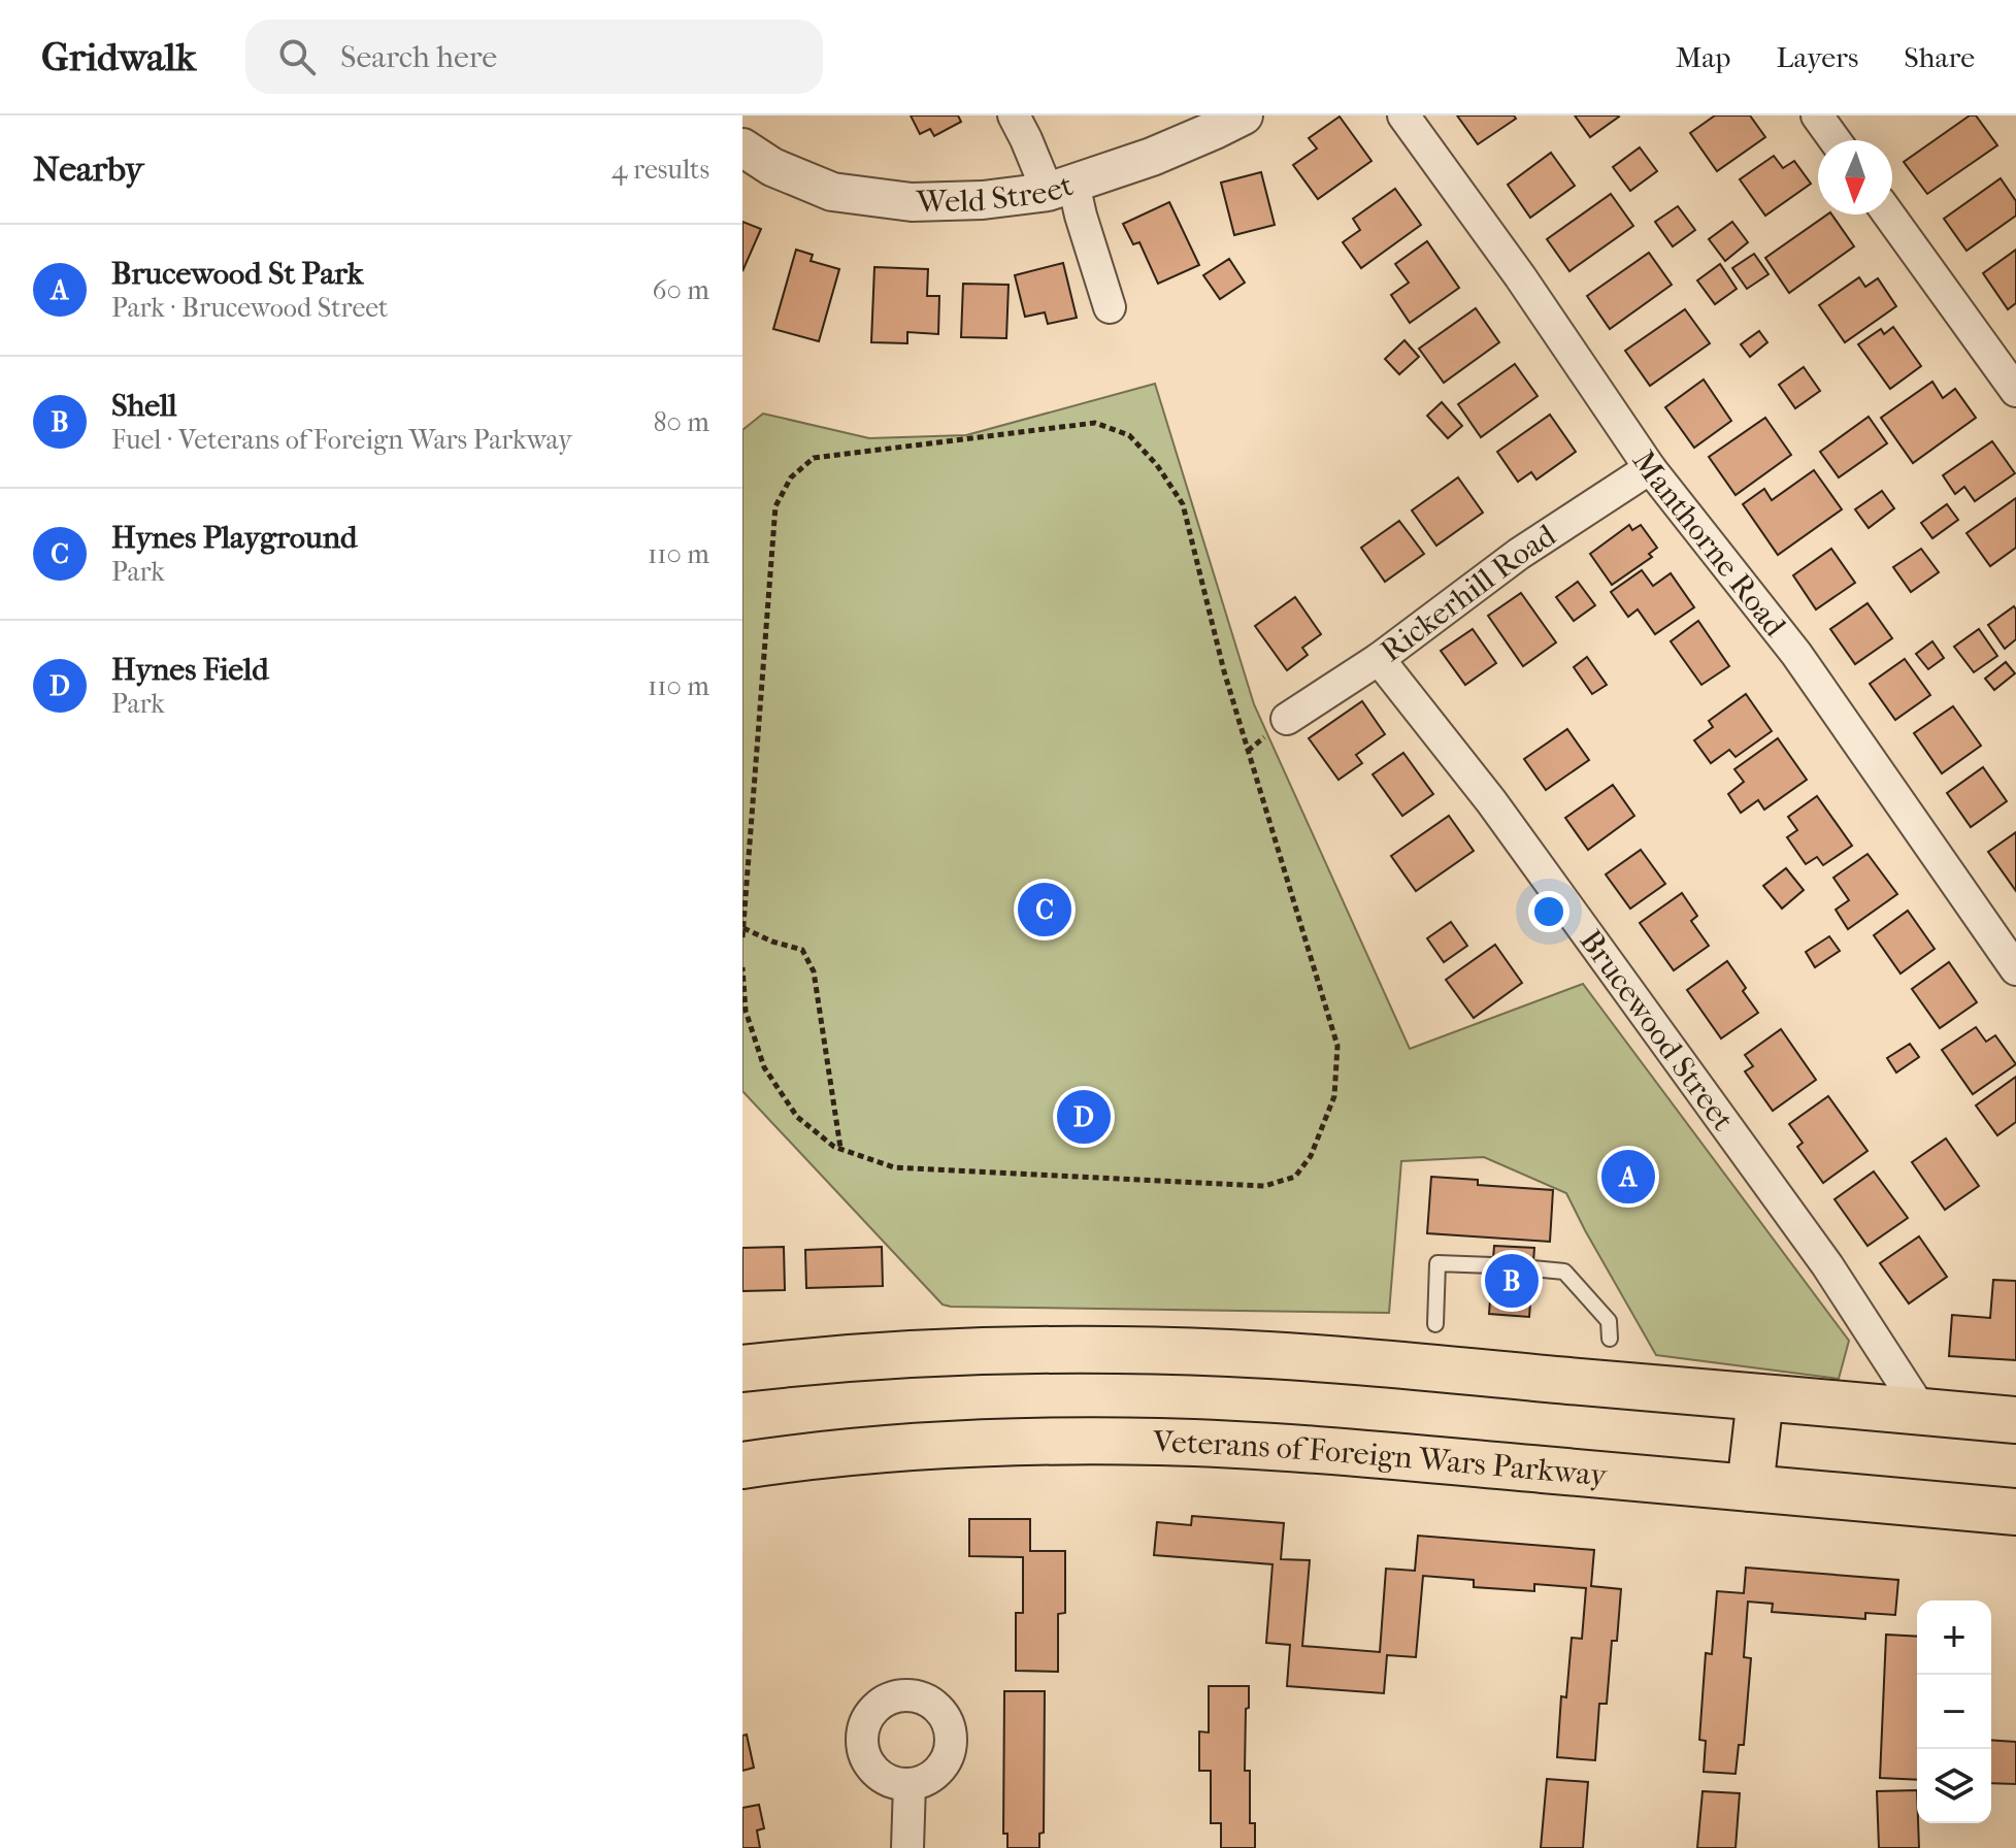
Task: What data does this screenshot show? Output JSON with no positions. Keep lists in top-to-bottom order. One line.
{"streets":{"highway":["Veterans of Foreign Wars Parkway"],"street":["Weld Street","Manthorne Road","Rickerhill Road","Brucewood Street"]},"crossings":[["Manthorne Road","Rickerhill Road"],["Rickerhill Road","Brucewood Street"]],"north":"bottom","page":{"header":"Gridwalk","search":"Search here","nav":["Map","Layers","Share"],"heading":["Nearby","4 results"],"list":[{"mark":"A","name":"Brucewood St Park","note":"Park · Brucewood Street","value":"60 m"},{"mark":"B","name":"Shell","note":"Fuel · Veterans of Foreign Wars Parkway","value":"80 m"},{"mark":"C","name":"Hynes Playground","note":"Park","value":"110 m"},{"mark":"D","name":"Hynes Field","note":"Park","value":"110 m"}],"pins":["C","D","A","B"],"map_buttons":["+","−"]}}
